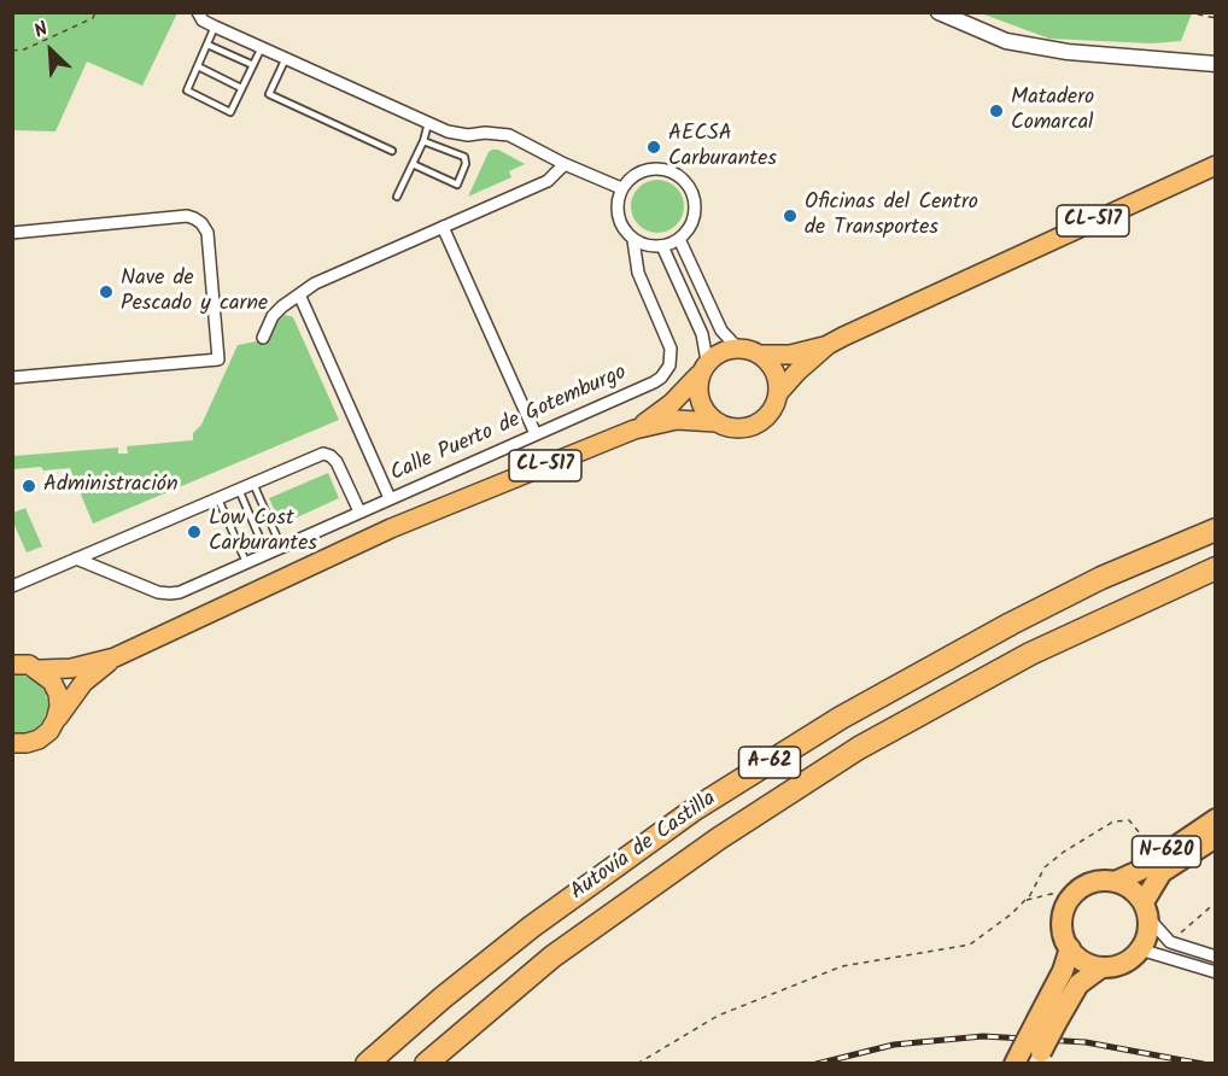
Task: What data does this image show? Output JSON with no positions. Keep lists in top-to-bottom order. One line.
{"streets":{"highway":["A-62","Autovía de Castilla","N-620"],"main road":["CL-517"],"street":["Calle Puerto de Gotemburgo"]},"places":["Matadero Comarcal","AECSA Carburantes","Oficinas del Centro de Transportes","Nave de Pescado y carne","Administración","Low Cost Carburantes"],"north":"top left"}
